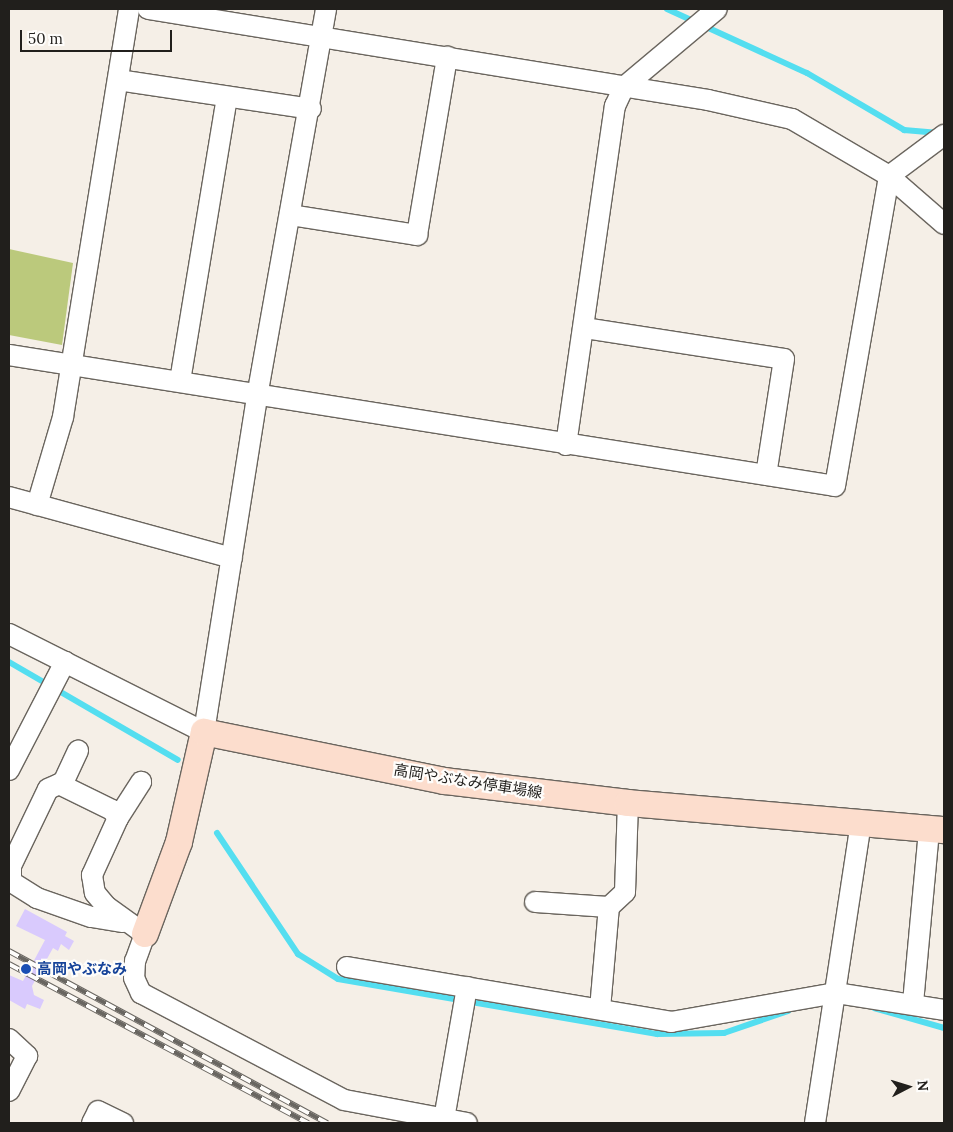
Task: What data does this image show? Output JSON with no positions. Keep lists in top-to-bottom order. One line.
{"streets":{"main road":["高岡やぶなみ停車場線"]},"places":["高岡やぶなみ"],"scale_bar":"50 m","north":"right"}
